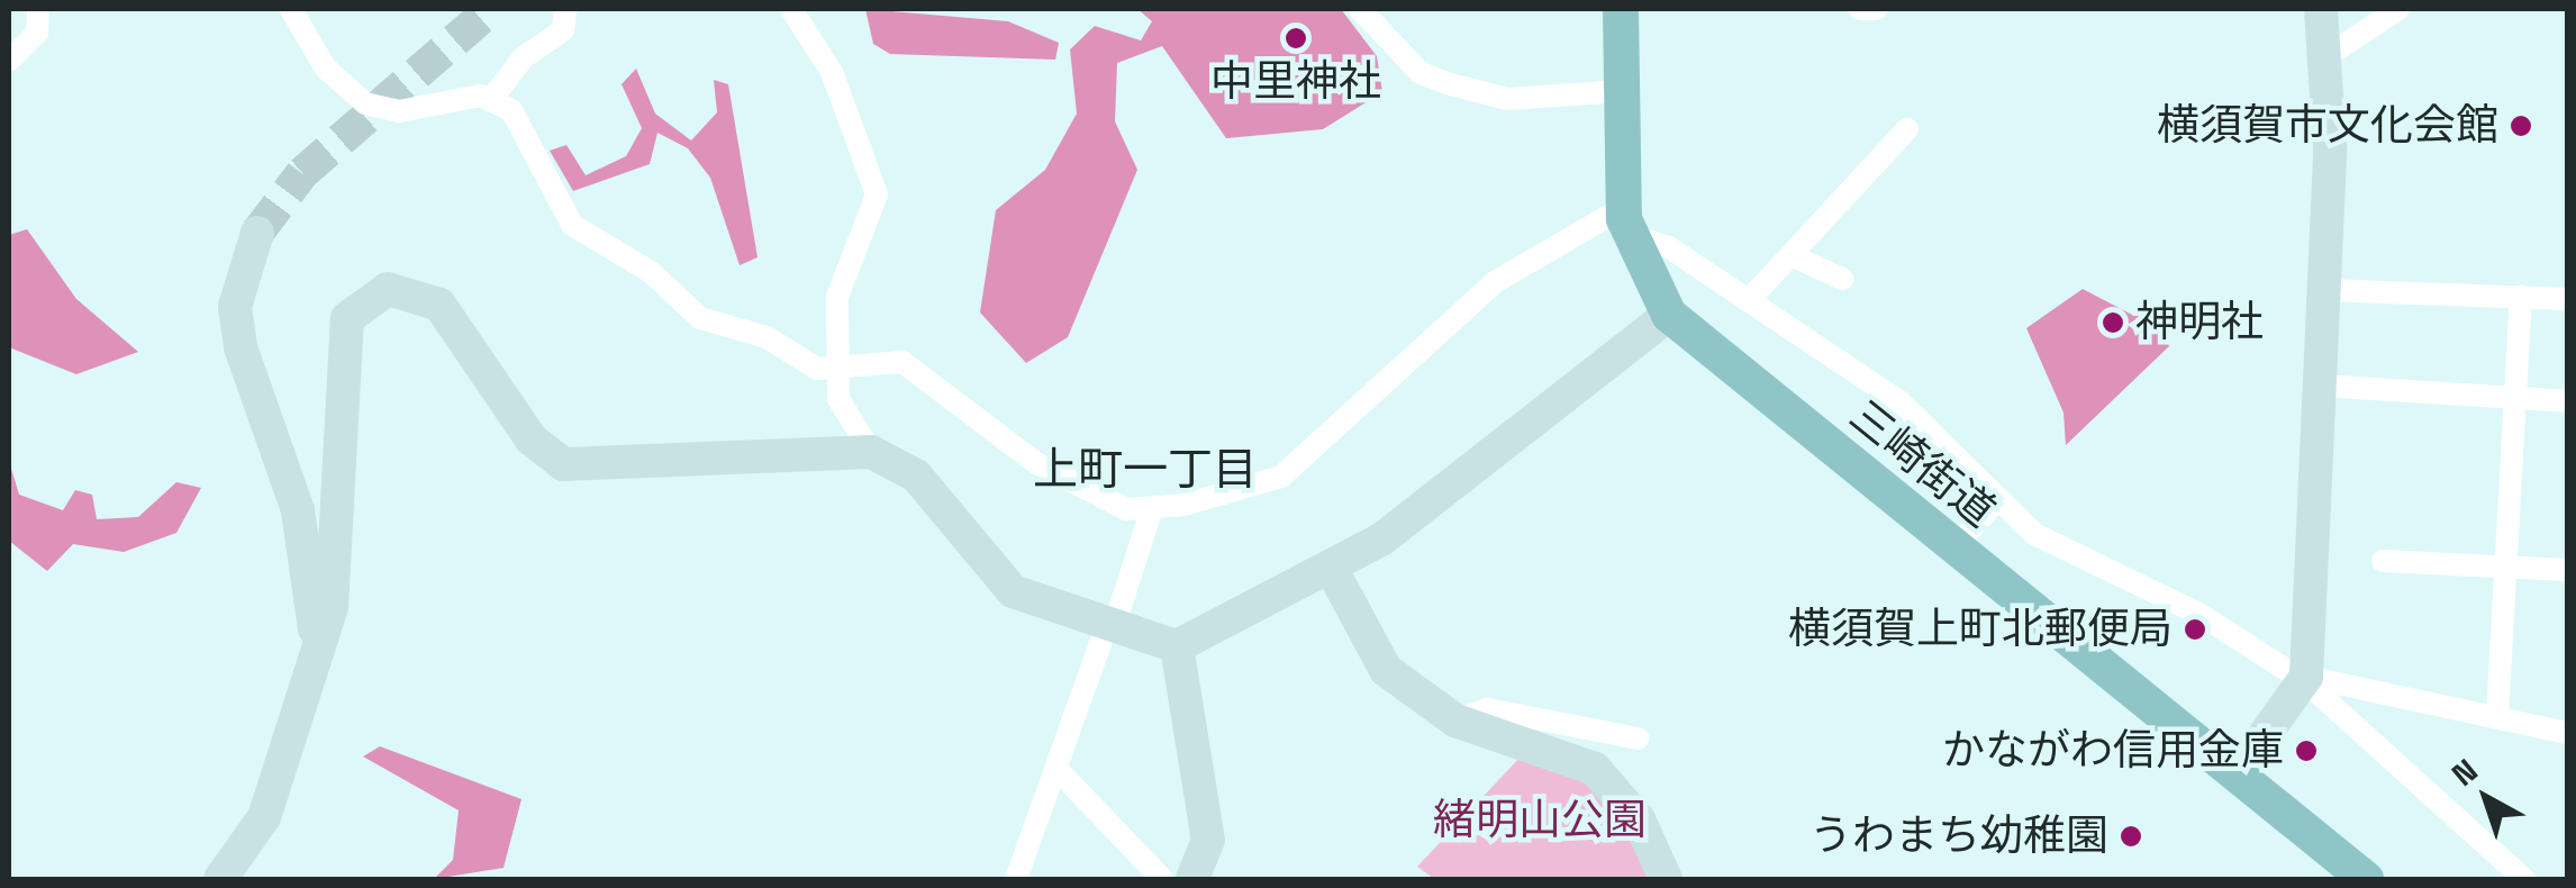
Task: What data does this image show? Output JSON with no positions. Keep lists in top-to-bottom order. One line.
{"streets":{"main road":["三崎街道"]},"districts":["上町一丁目"],"parks":["緒明山公園"],"places":["中里神社","横須賀市文化会館","神明社","横須賀上町北郵便局","かながわ信用金庫","うわまち幼稚園"],"north":"top left"}
